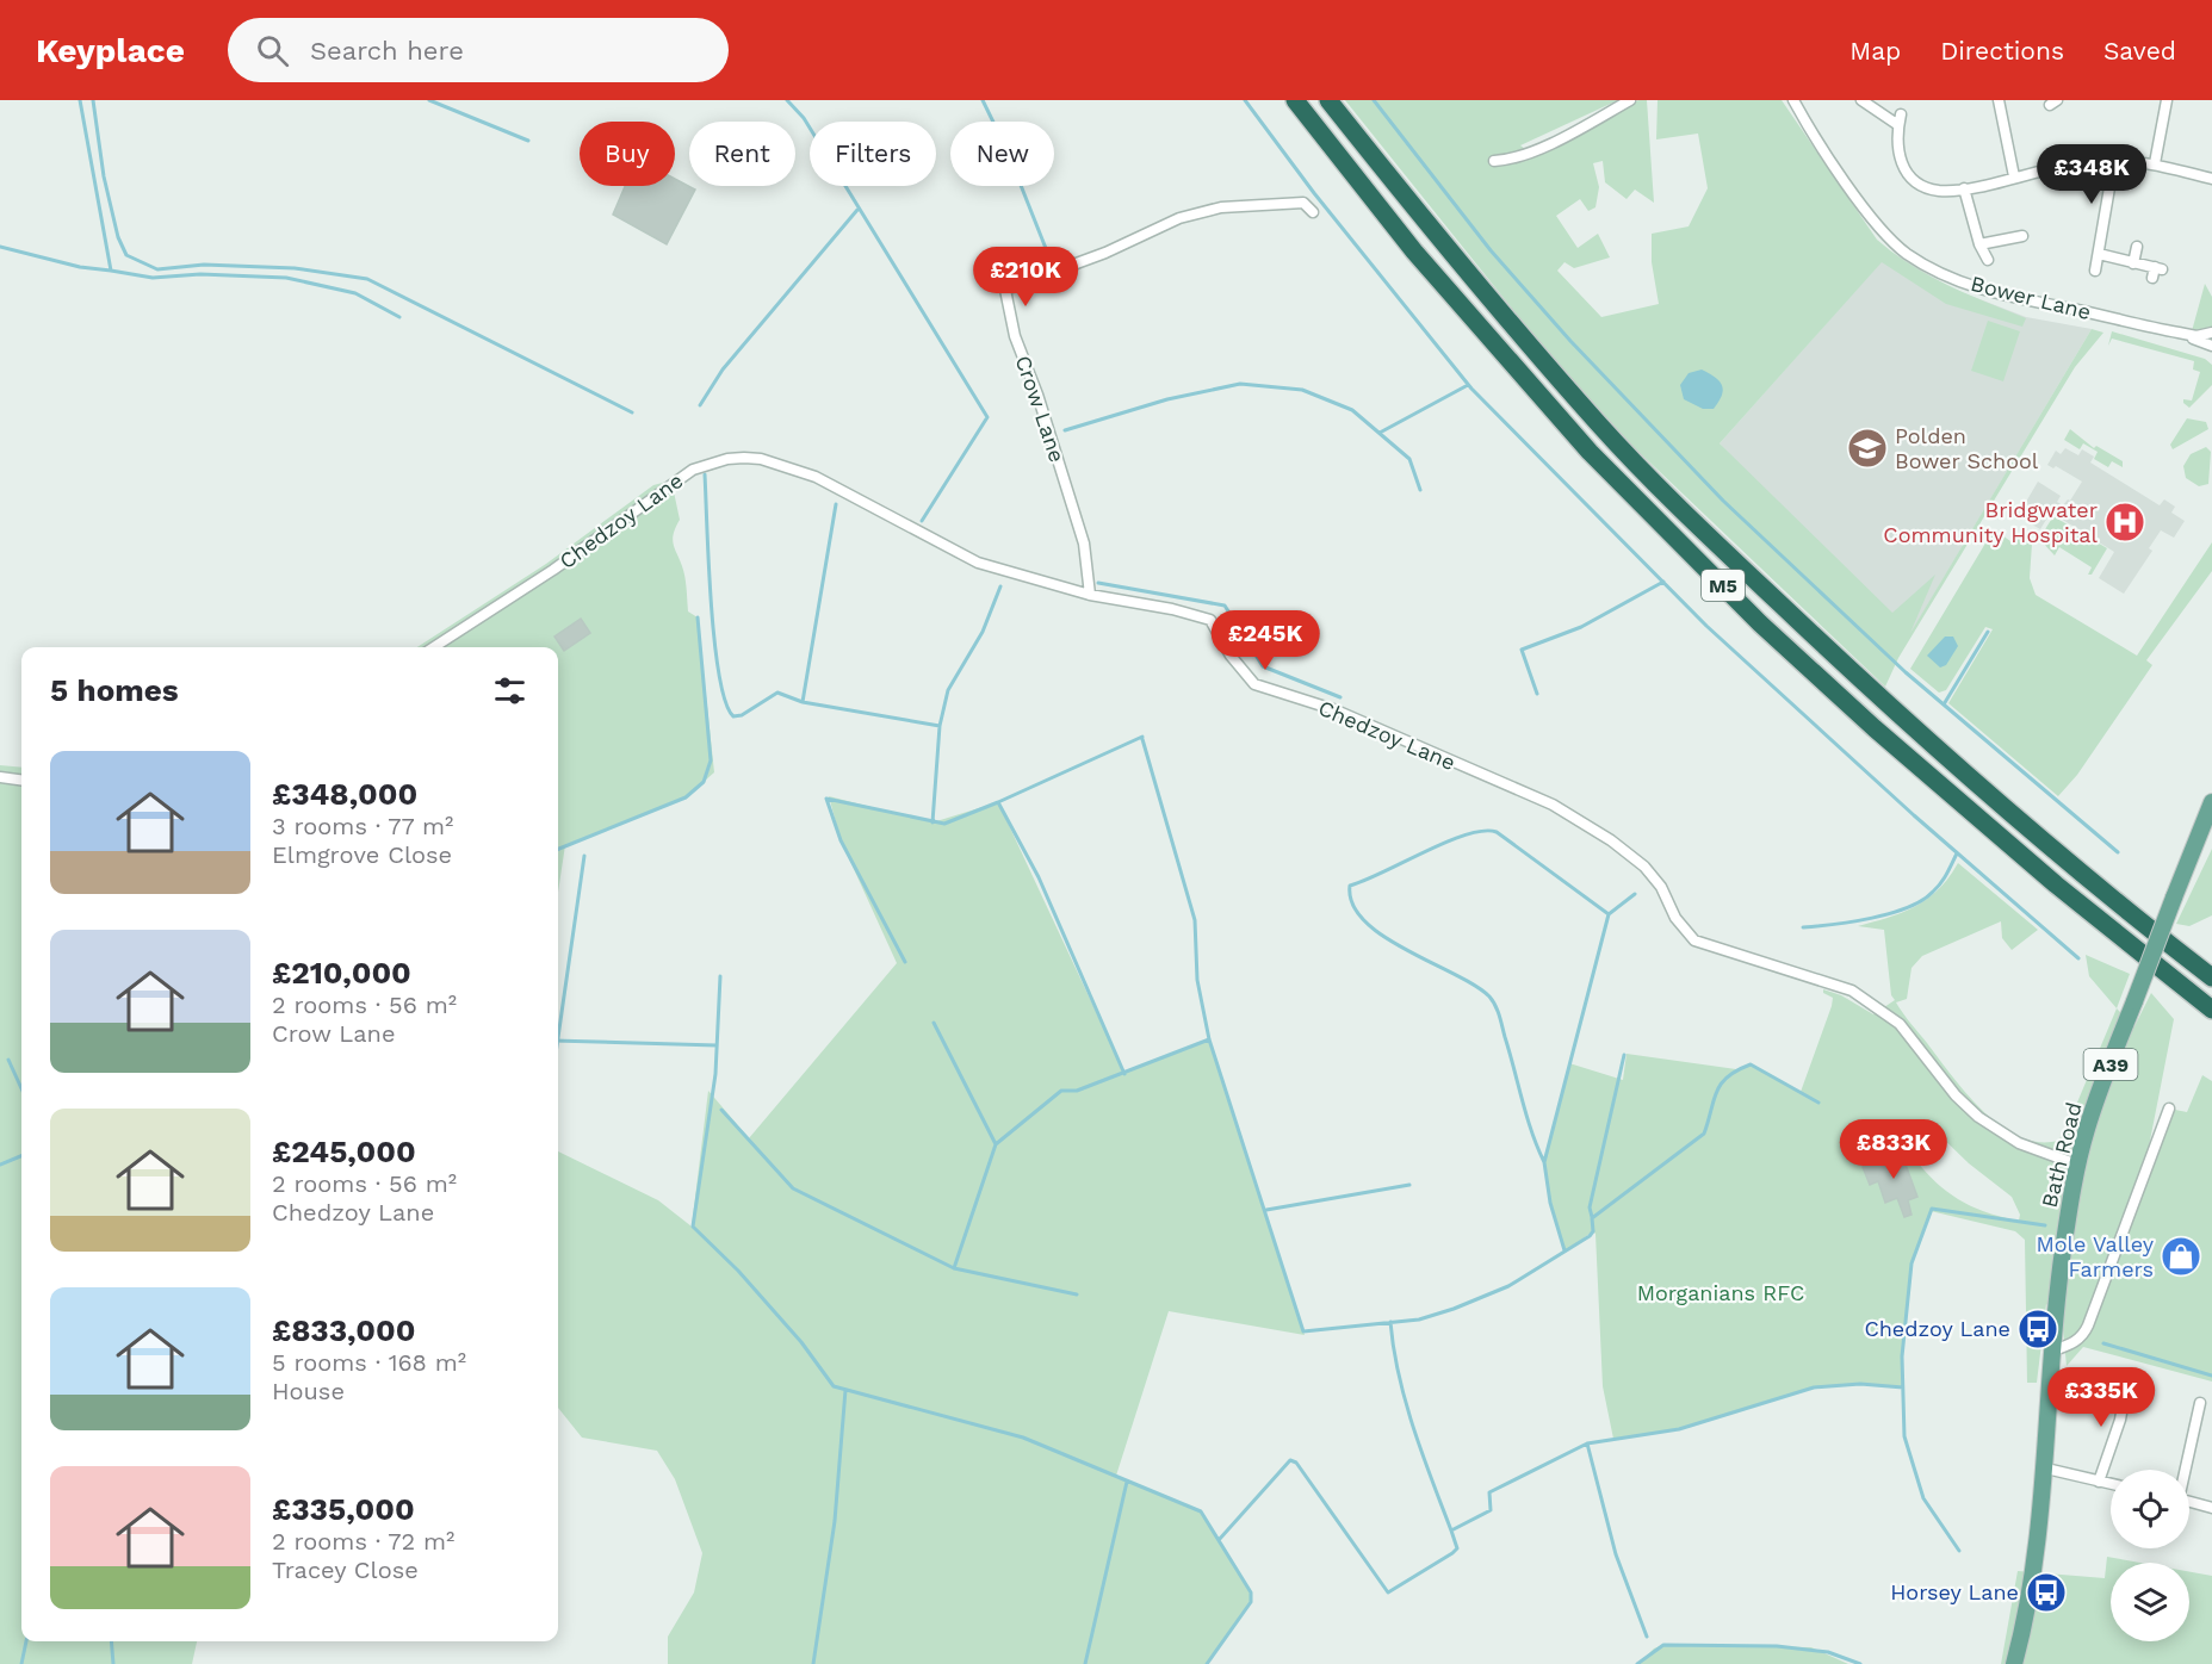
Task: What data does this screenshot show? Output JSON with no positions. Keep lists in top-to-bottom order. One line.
{"streets":{"highway":["M5"],"main road":["A39","Bath Road"],"street":["Bower Lane","Crow Lane","Chedzoy Lane"]},"crossings":[["Crow Lane","Chedzoy Lane"],["Chedzoy Lane","Bath Road"]],"parks":["Morganians RFC"],"places":{"school or university":["Polden Bower School"],"hospital":["Bridgwater Community Hospital"],"shop":["Mole Valley Farmers"],"bus stop":["Chedzoy Lane","Horsey Lane"]},"page":{"header":"Keyplace","search":"Search here","nav":["Map","Directions","Saved"],"chip":["Buy","Rent","Filters","New"],"price":["£348K","£210K","£245K","£833K","£335K"],"heading":"5 homes","list":[{"name":"£348,000","note":"3 rooms · 77 m² · Elmgrove Close"},{"name":"£210,000","note":"2 rooms · 56 m² · Crow Lane"},{"name":"£245,000","note":"2 rooms · 56 m² · Chedzoy Lane"},{"name":"£833,000","note":"5 rooms · 168 m² · House"},{"name":"£335,000","note":"2 rooms · 72 m² · Tracey Close"}]}}
